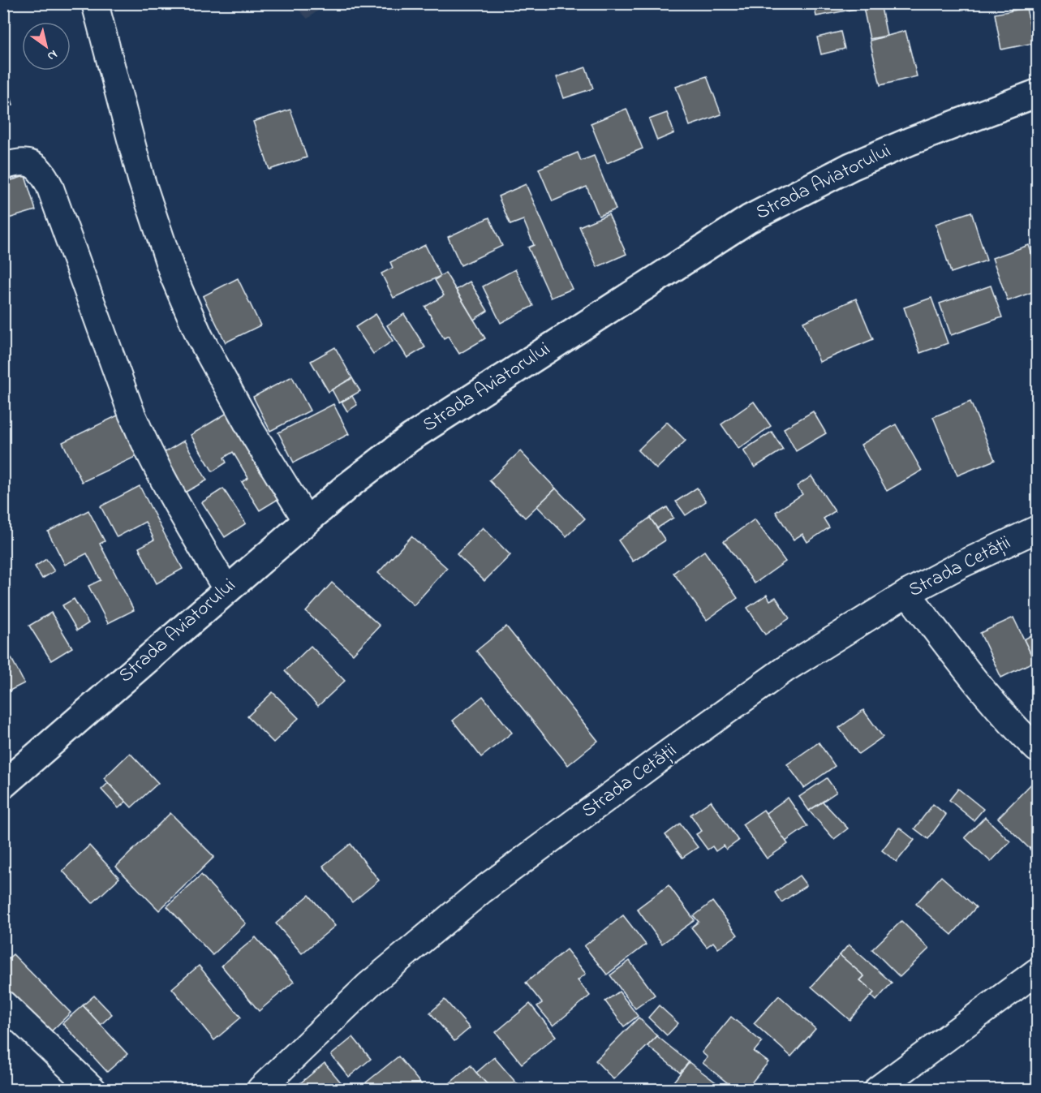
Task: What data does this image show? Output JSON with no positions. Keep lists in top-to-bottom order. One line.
{"streets":{"main road":["Strada Aviatorului"],"street":["Strada Cetății"]},"north":"bottom right"}
